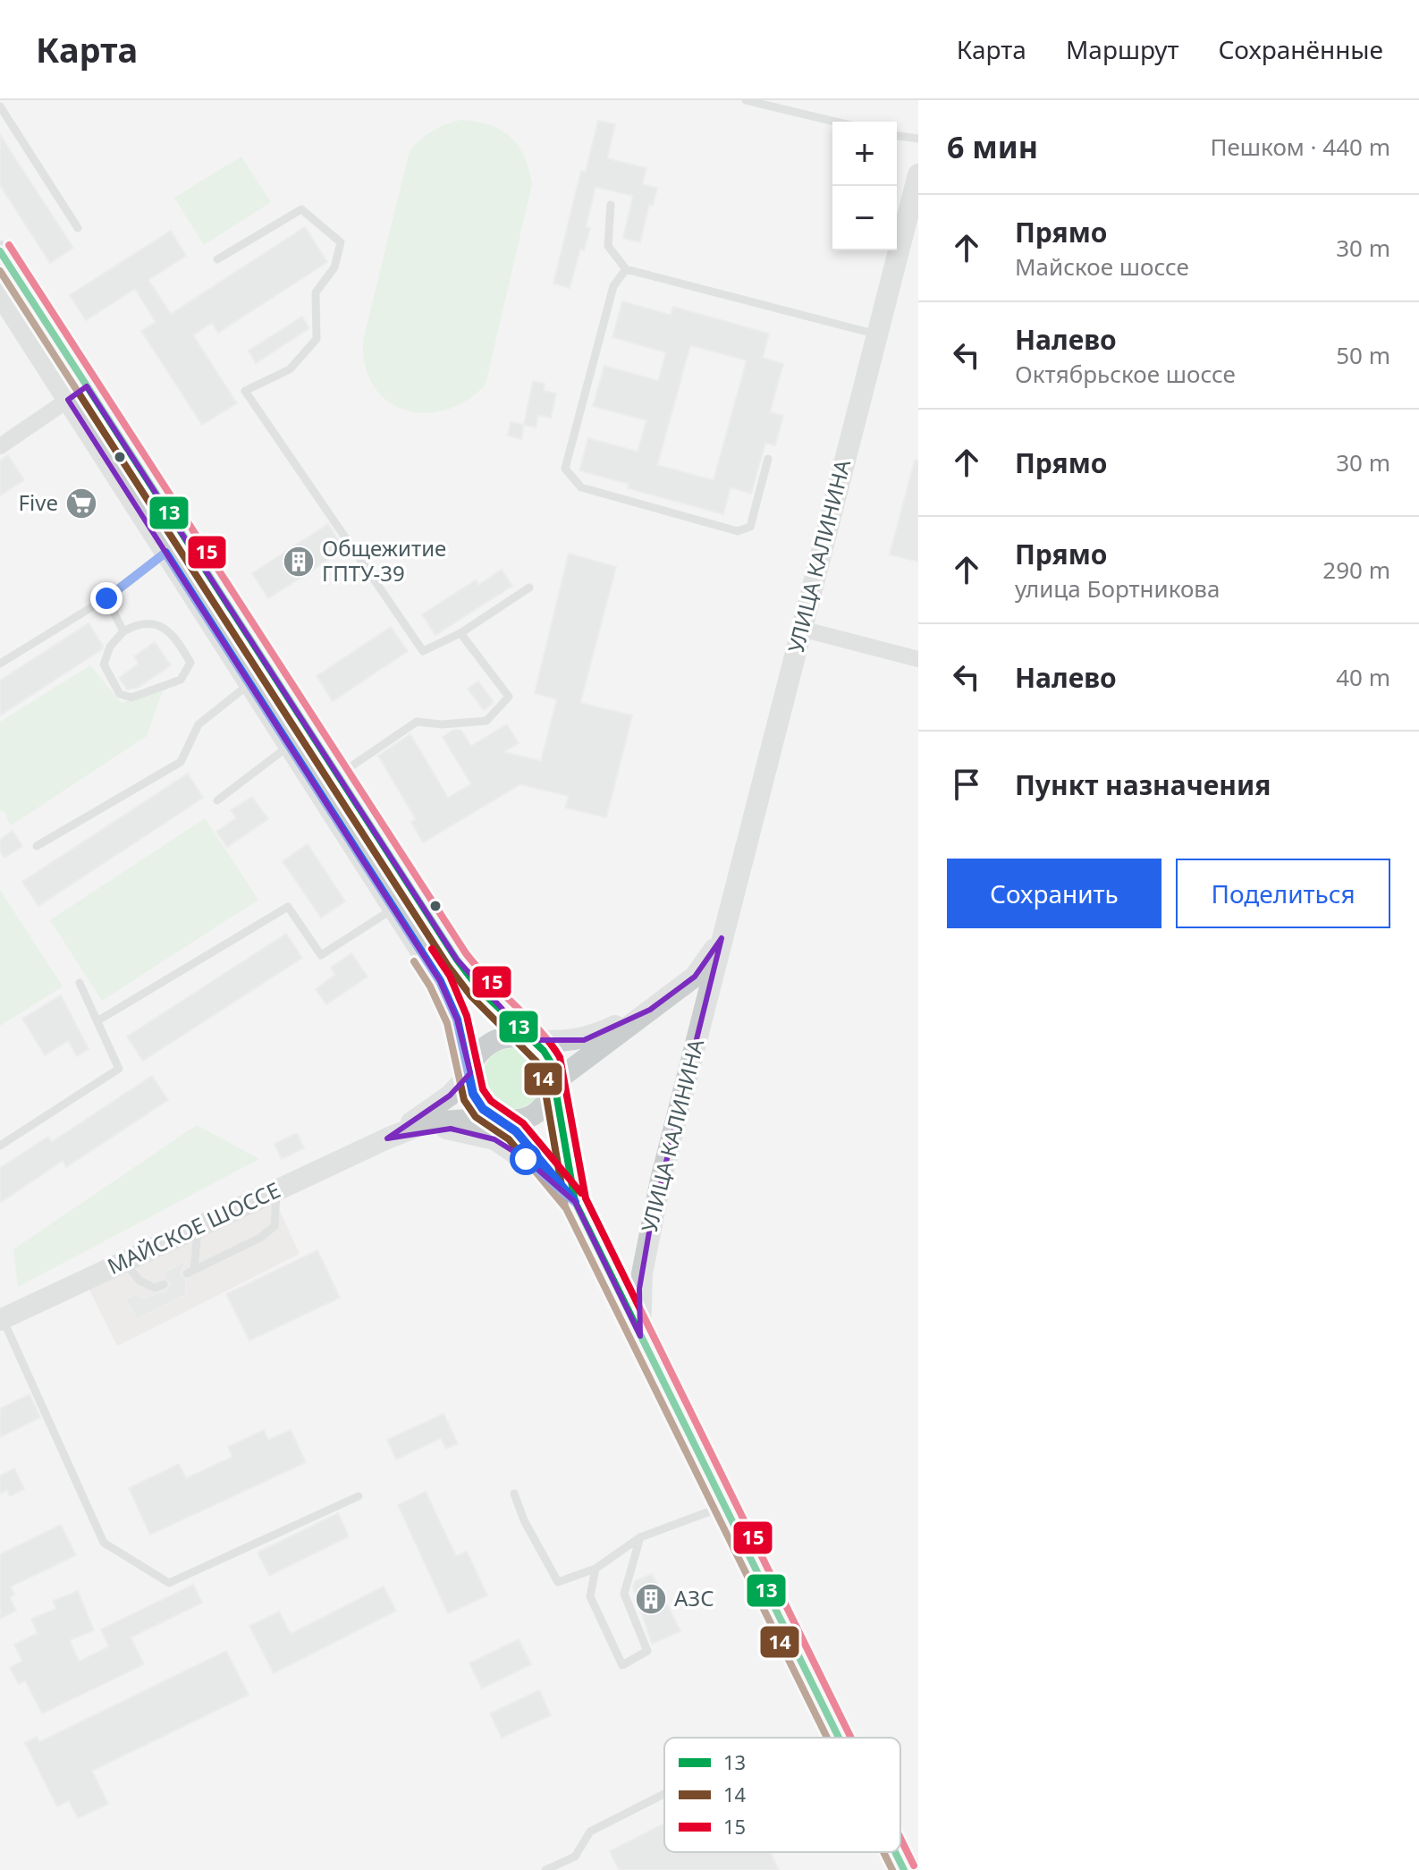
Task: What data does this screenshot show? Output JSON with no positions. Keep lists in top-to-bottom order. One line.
{"streets":{"main road":["УЛИЦА КАЛИНИНА","МАЙСКОЕ ШОССЕ"]},"crossings":[["УЛИЦА КАЛИНИНА","МАЙСКОЕ ШОССЕ"]],"places":{"supermarket":["Five"],"building":["Общежитие ГПТУ-39","АЗС"]},"lines":["transit line 15","transit line 13","transit line 14"],"legend":["13","14","15"],"page":{"header":"Карта","nav":["Карта","Маршрут","Сохранённые"],"heading":["6 мин","Пешком · 440 m"],"map_buttons":["+","−"],"list":[["Прямо","Майское шоссе","30 m"],["Налево","Октябрьское шоссе","50 m"],["Прямо","30 m"],["Прямо","улица Бортникова","290 m"],["Налево","40 m"],"Пункт назначения"],"buttons":["Сохранить","Поделиться"]}}
